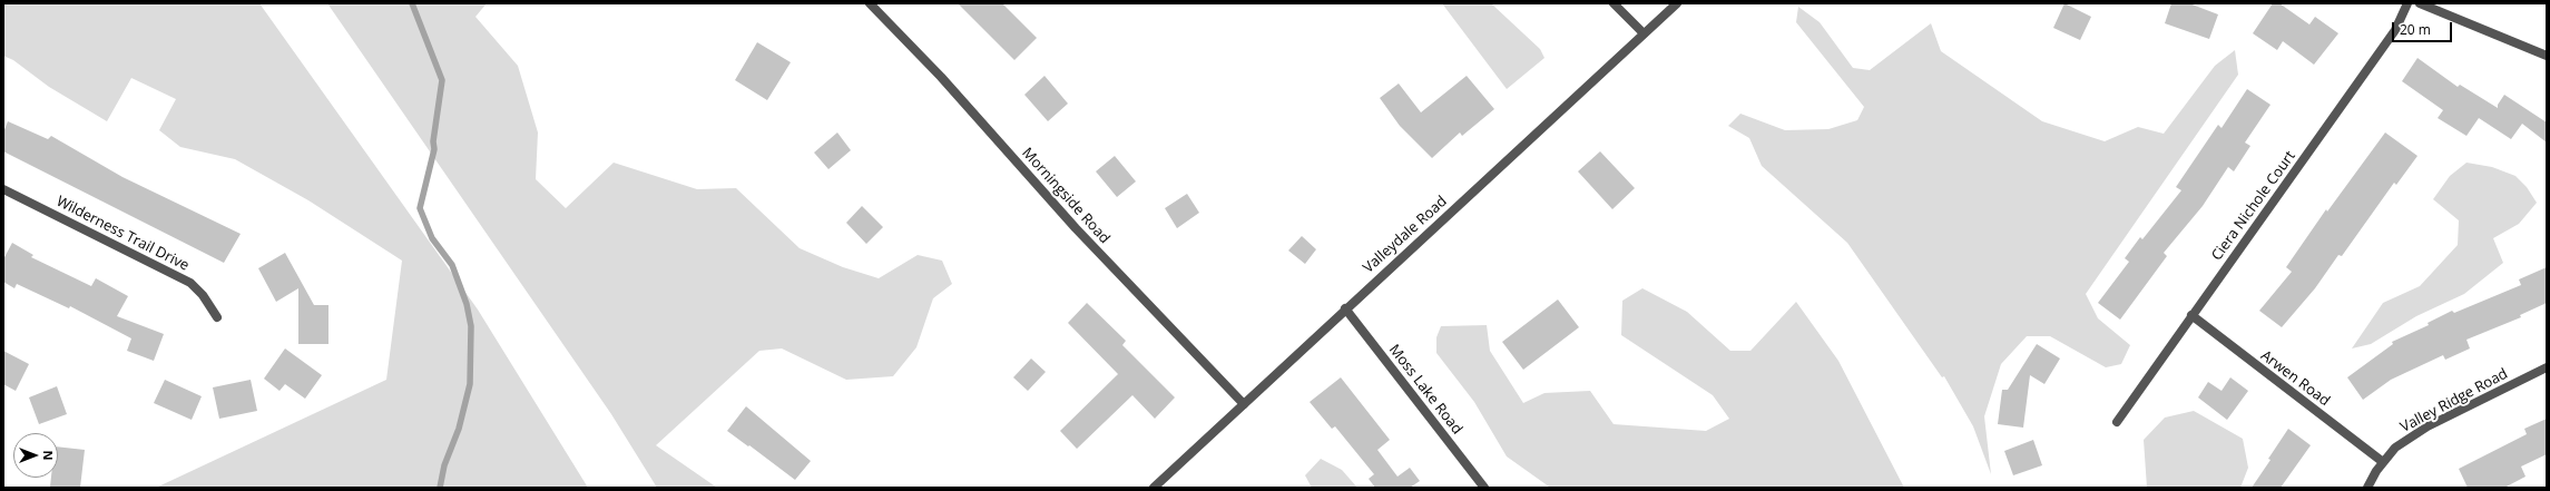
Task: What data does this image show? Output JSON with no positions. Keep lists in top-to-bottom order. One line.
{"streets":{"street":["Morningside Road","Ciera Nichole Court","Wilderness Trail Drive","Valleydale Road","Arwen Road","Moss Lake Road","Valley Ridge Road"]},"crossings":[["Morningside Road","Valleydale Road"],["Ciera Nichole Court","Arwen Road"],["Valleydale Road","Moss Lake Road"],["Arwen Road","Valley Ridge Road"]],"scale_bar":"20 m","north":"right"}
